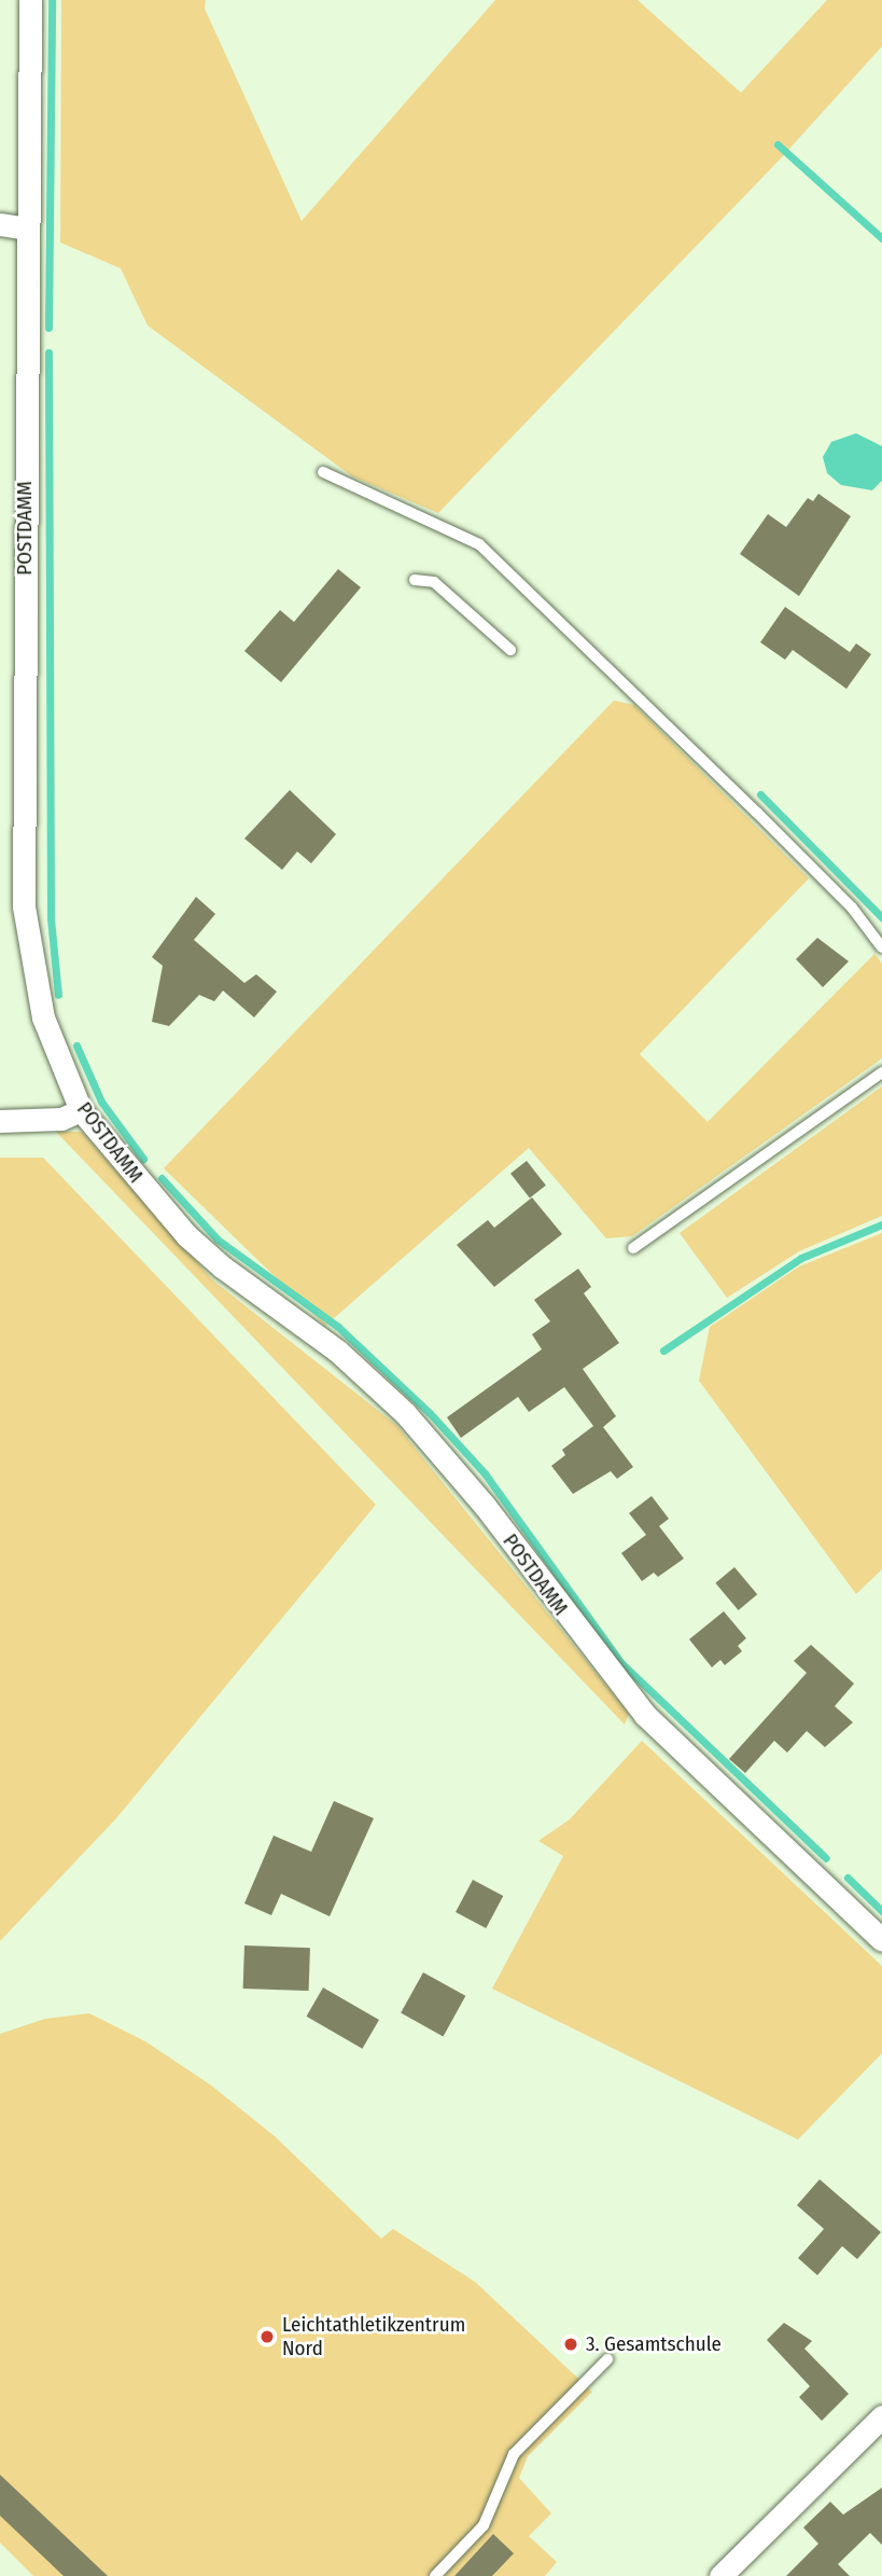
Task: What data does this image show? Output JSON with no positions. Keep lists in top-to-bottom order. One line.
{"streets":{"street":["POSTDAMM"]},"places":["Leichtathletikzentrum Nord","3. Gesamtschule"]}
